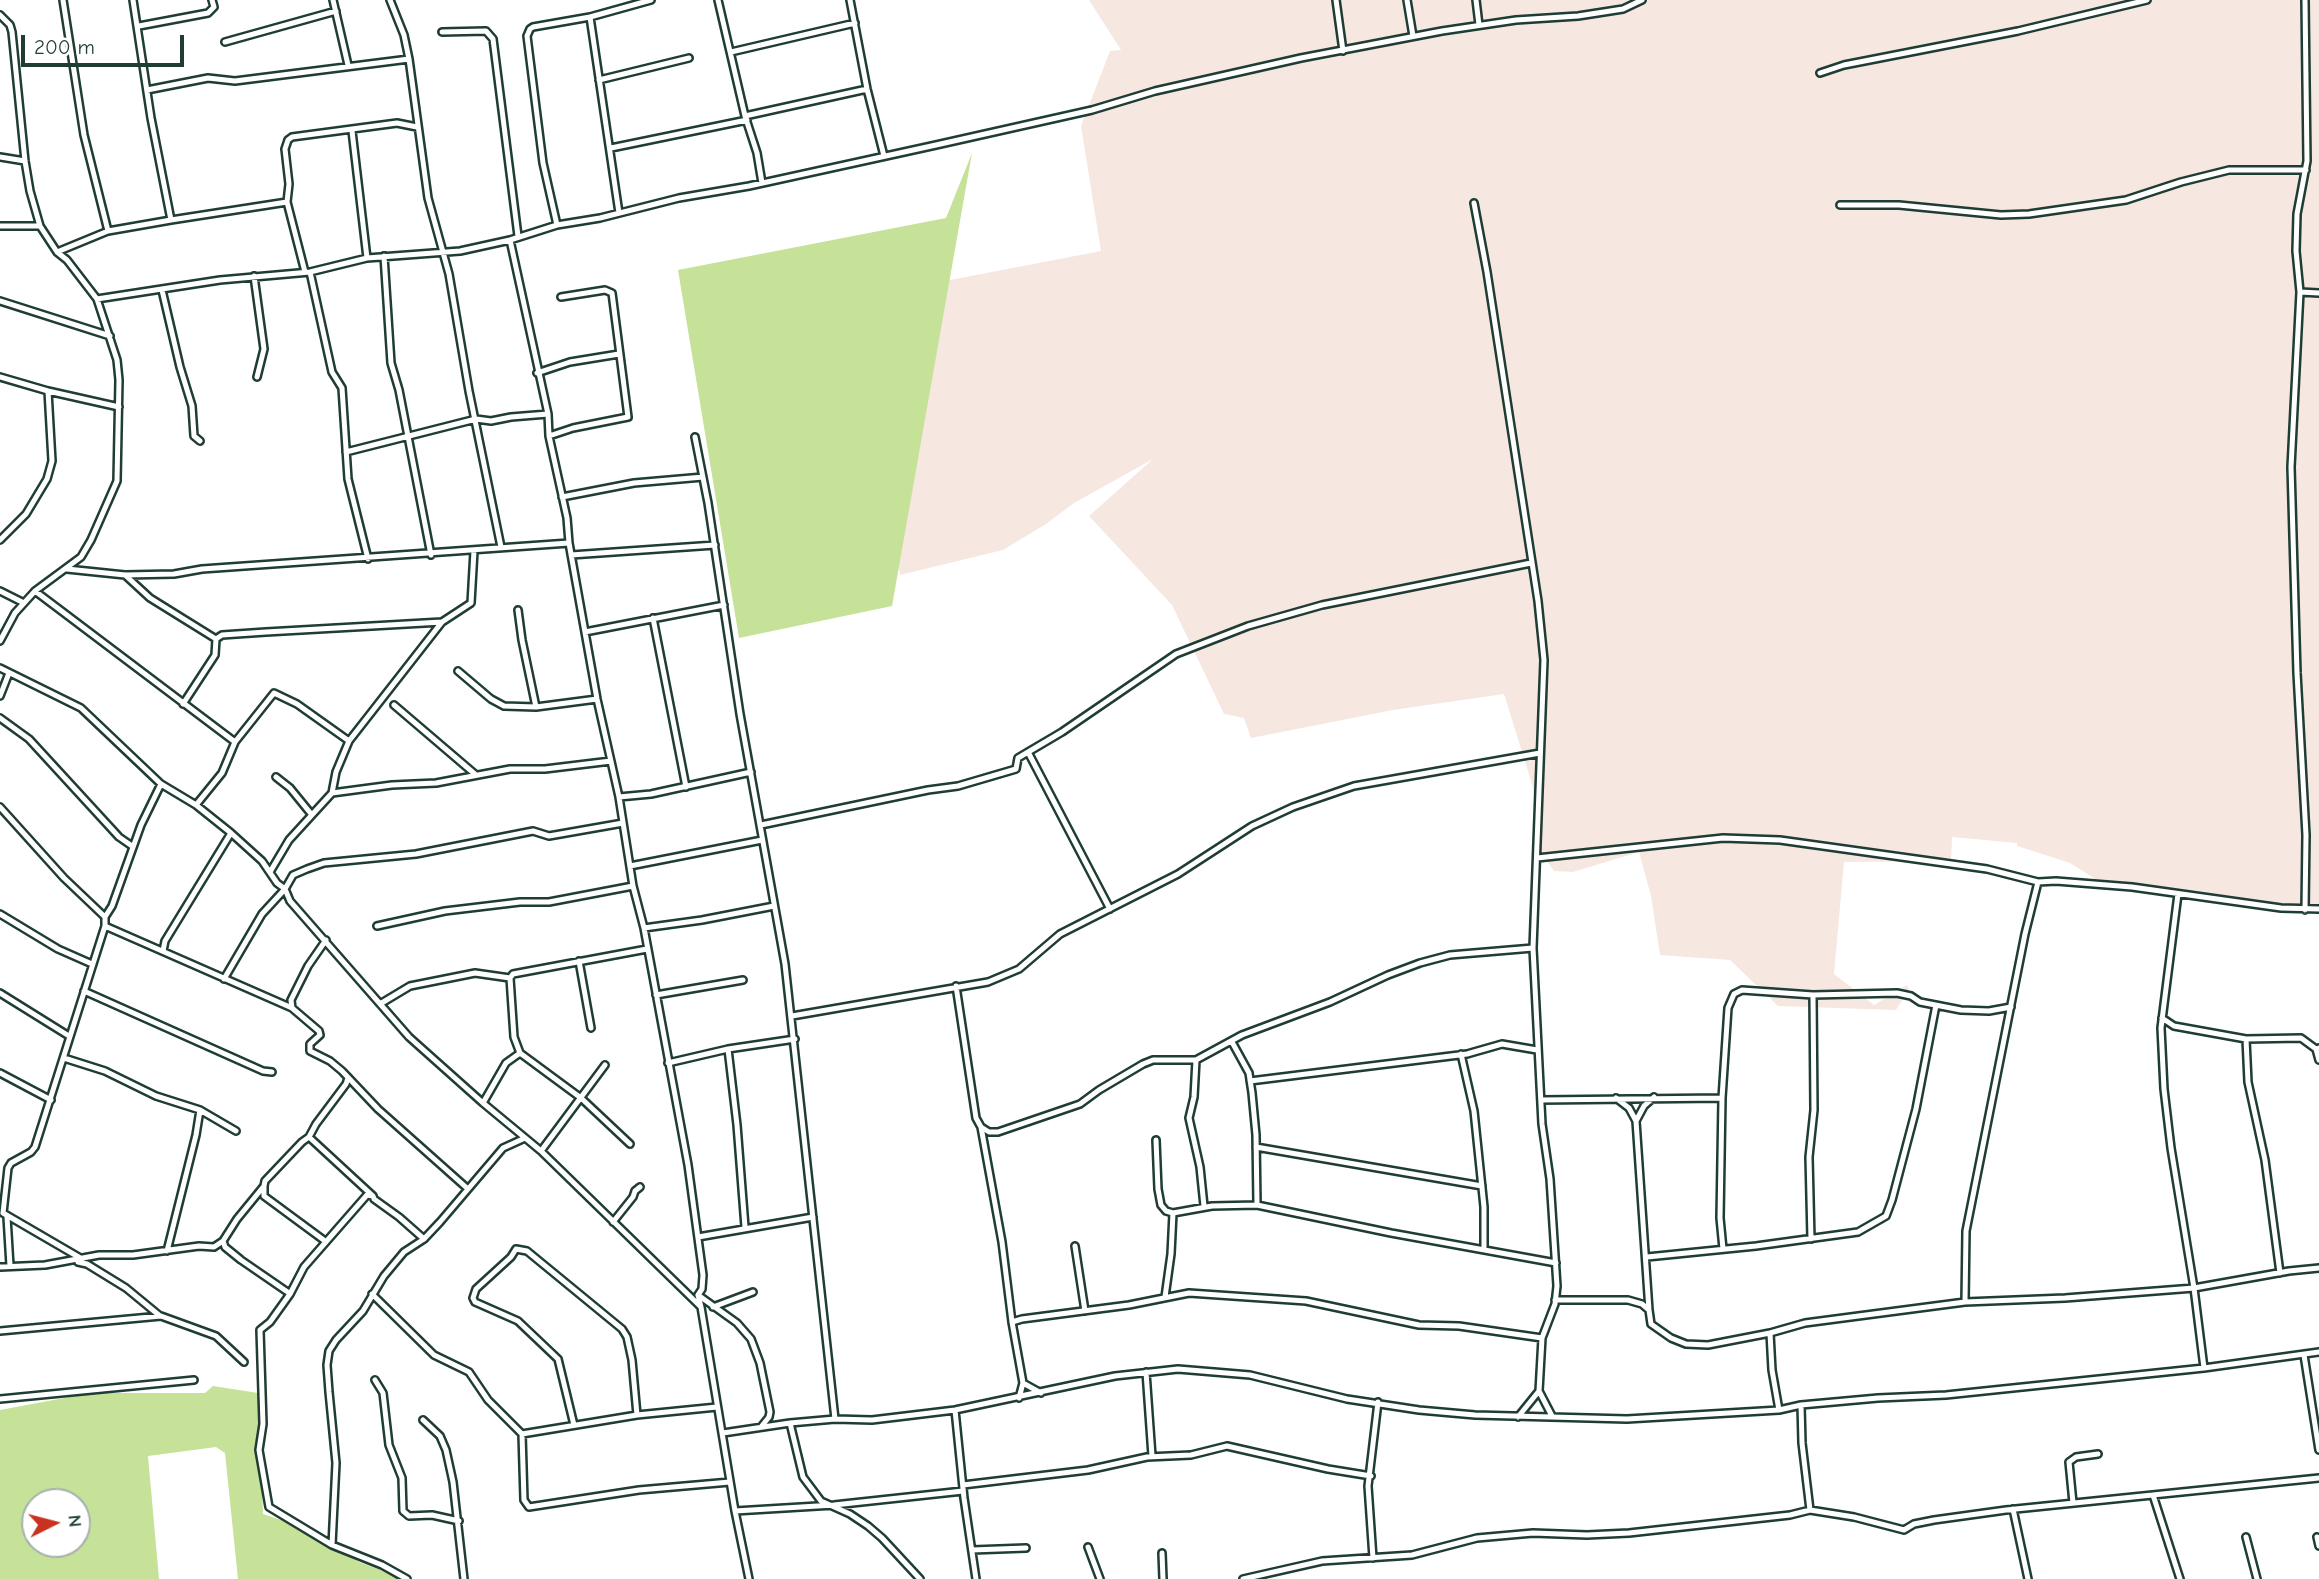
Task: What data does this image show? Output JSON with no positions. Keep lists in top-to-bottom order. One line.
{"scale_bar":"200 m","north":"right"}
